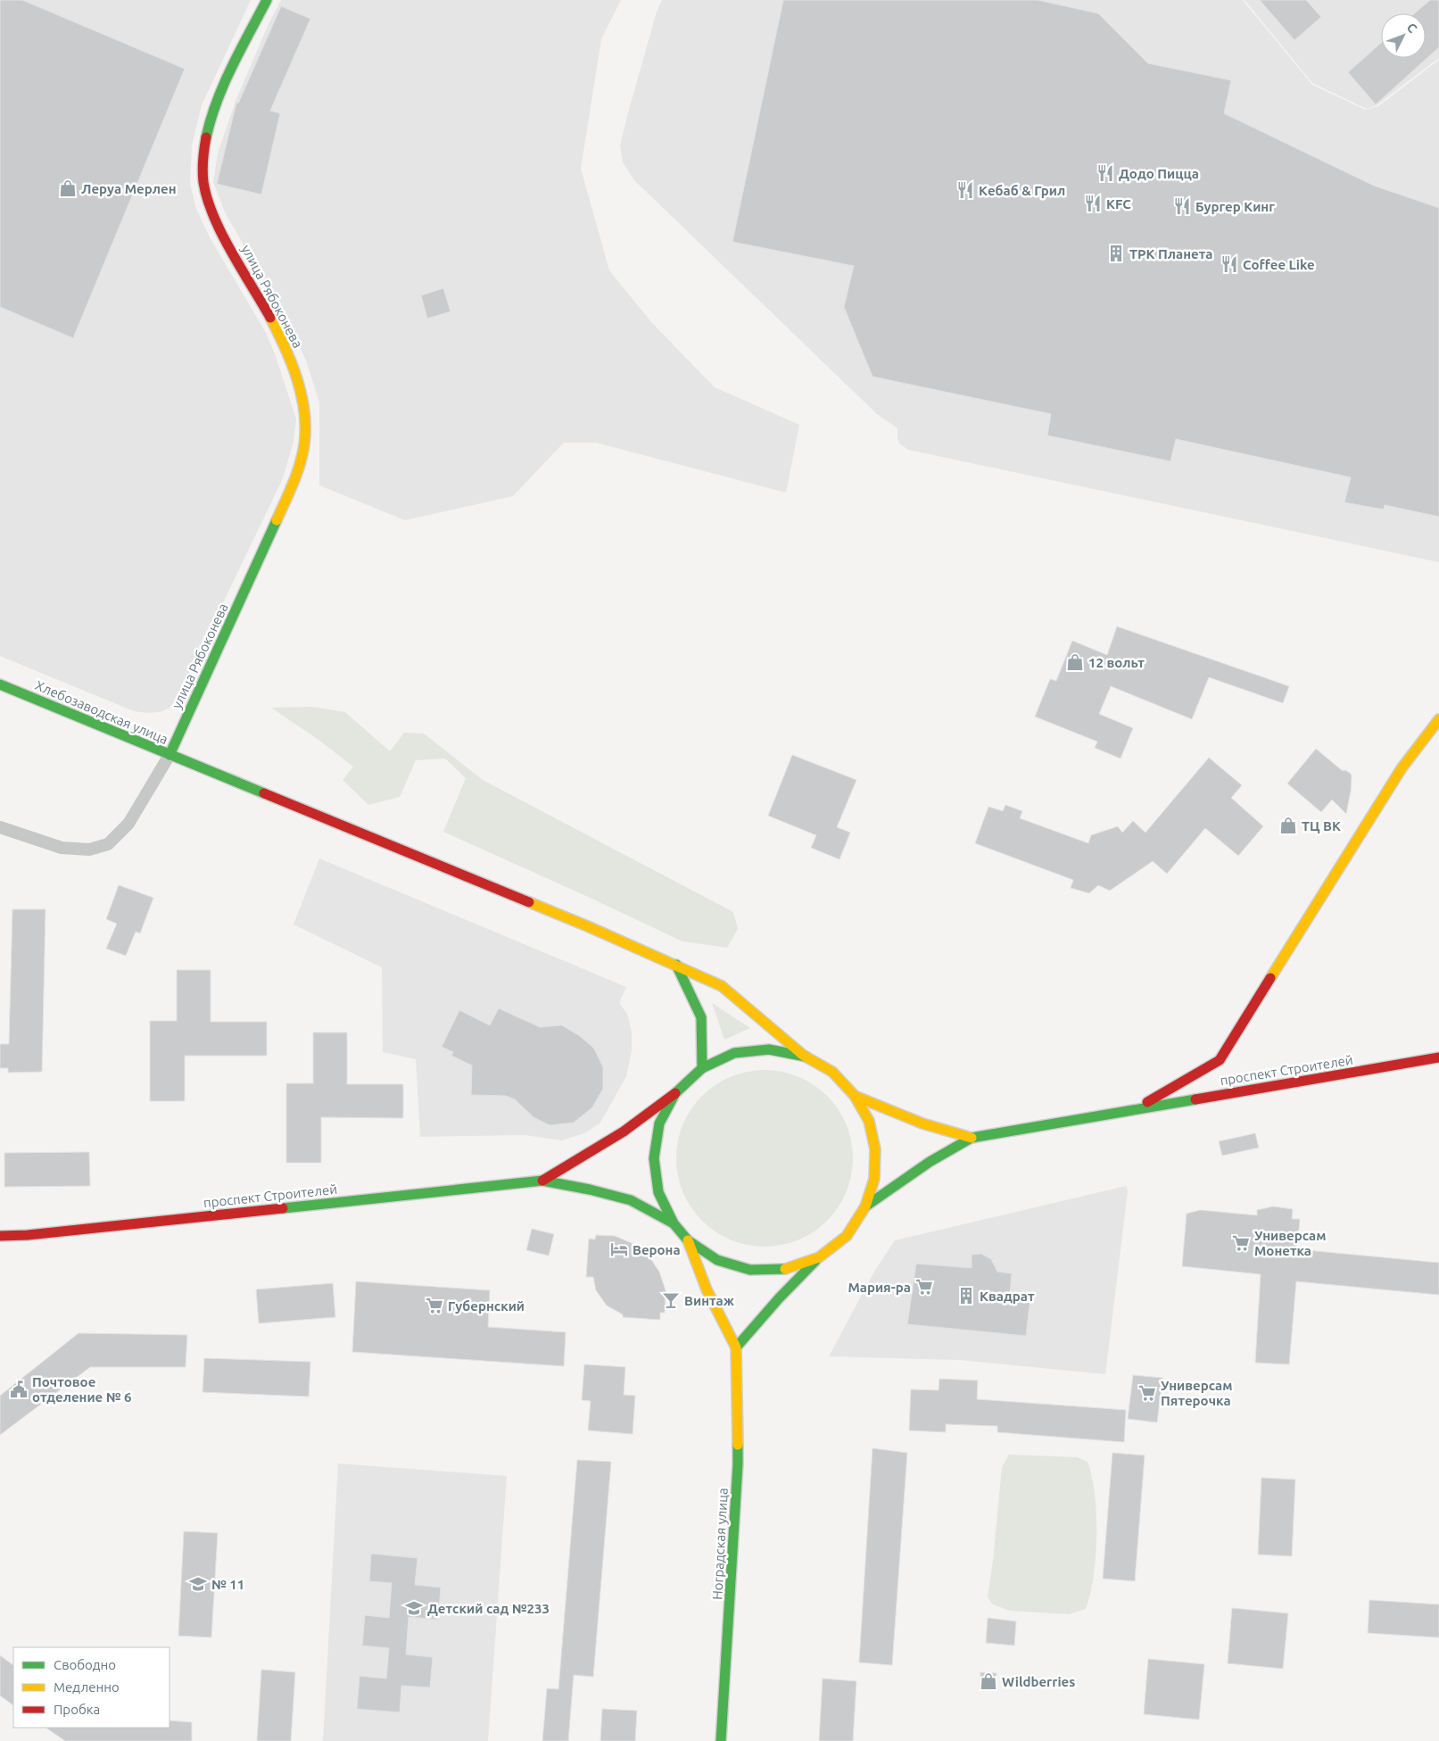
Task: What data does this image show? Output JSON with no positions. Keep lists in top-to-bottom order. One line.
{"streets":{"main road":["улица Рябоконева","Хлебозаводская улица","проспект Строителей","Ноградская улица"]},"crossings":[["улица Рябоконева","Хлебозаводская улица"]],"places":{"restaurant":["Додо Пицца","Кeбаб & Грил","KFC","Бургер Кинг","Coffee Like"],"shop":["Леруа Мерлен","12 вольт","ТЦ ВК","Wildberries"],"building":["ТРК Планета","Квадрат"],"supermarket":["Универсам Монетка","Мария-ра","Губернский","Универсам Пятерочка"],"hotel":["Верона"],"bar":["Винтаж"],"public building":["Почтовое отделение № 6"],"school or university":["№ 11","Детский сад №233"]},"legend":["Свободно","Медленно","Пробка"],"north":"top right"}
